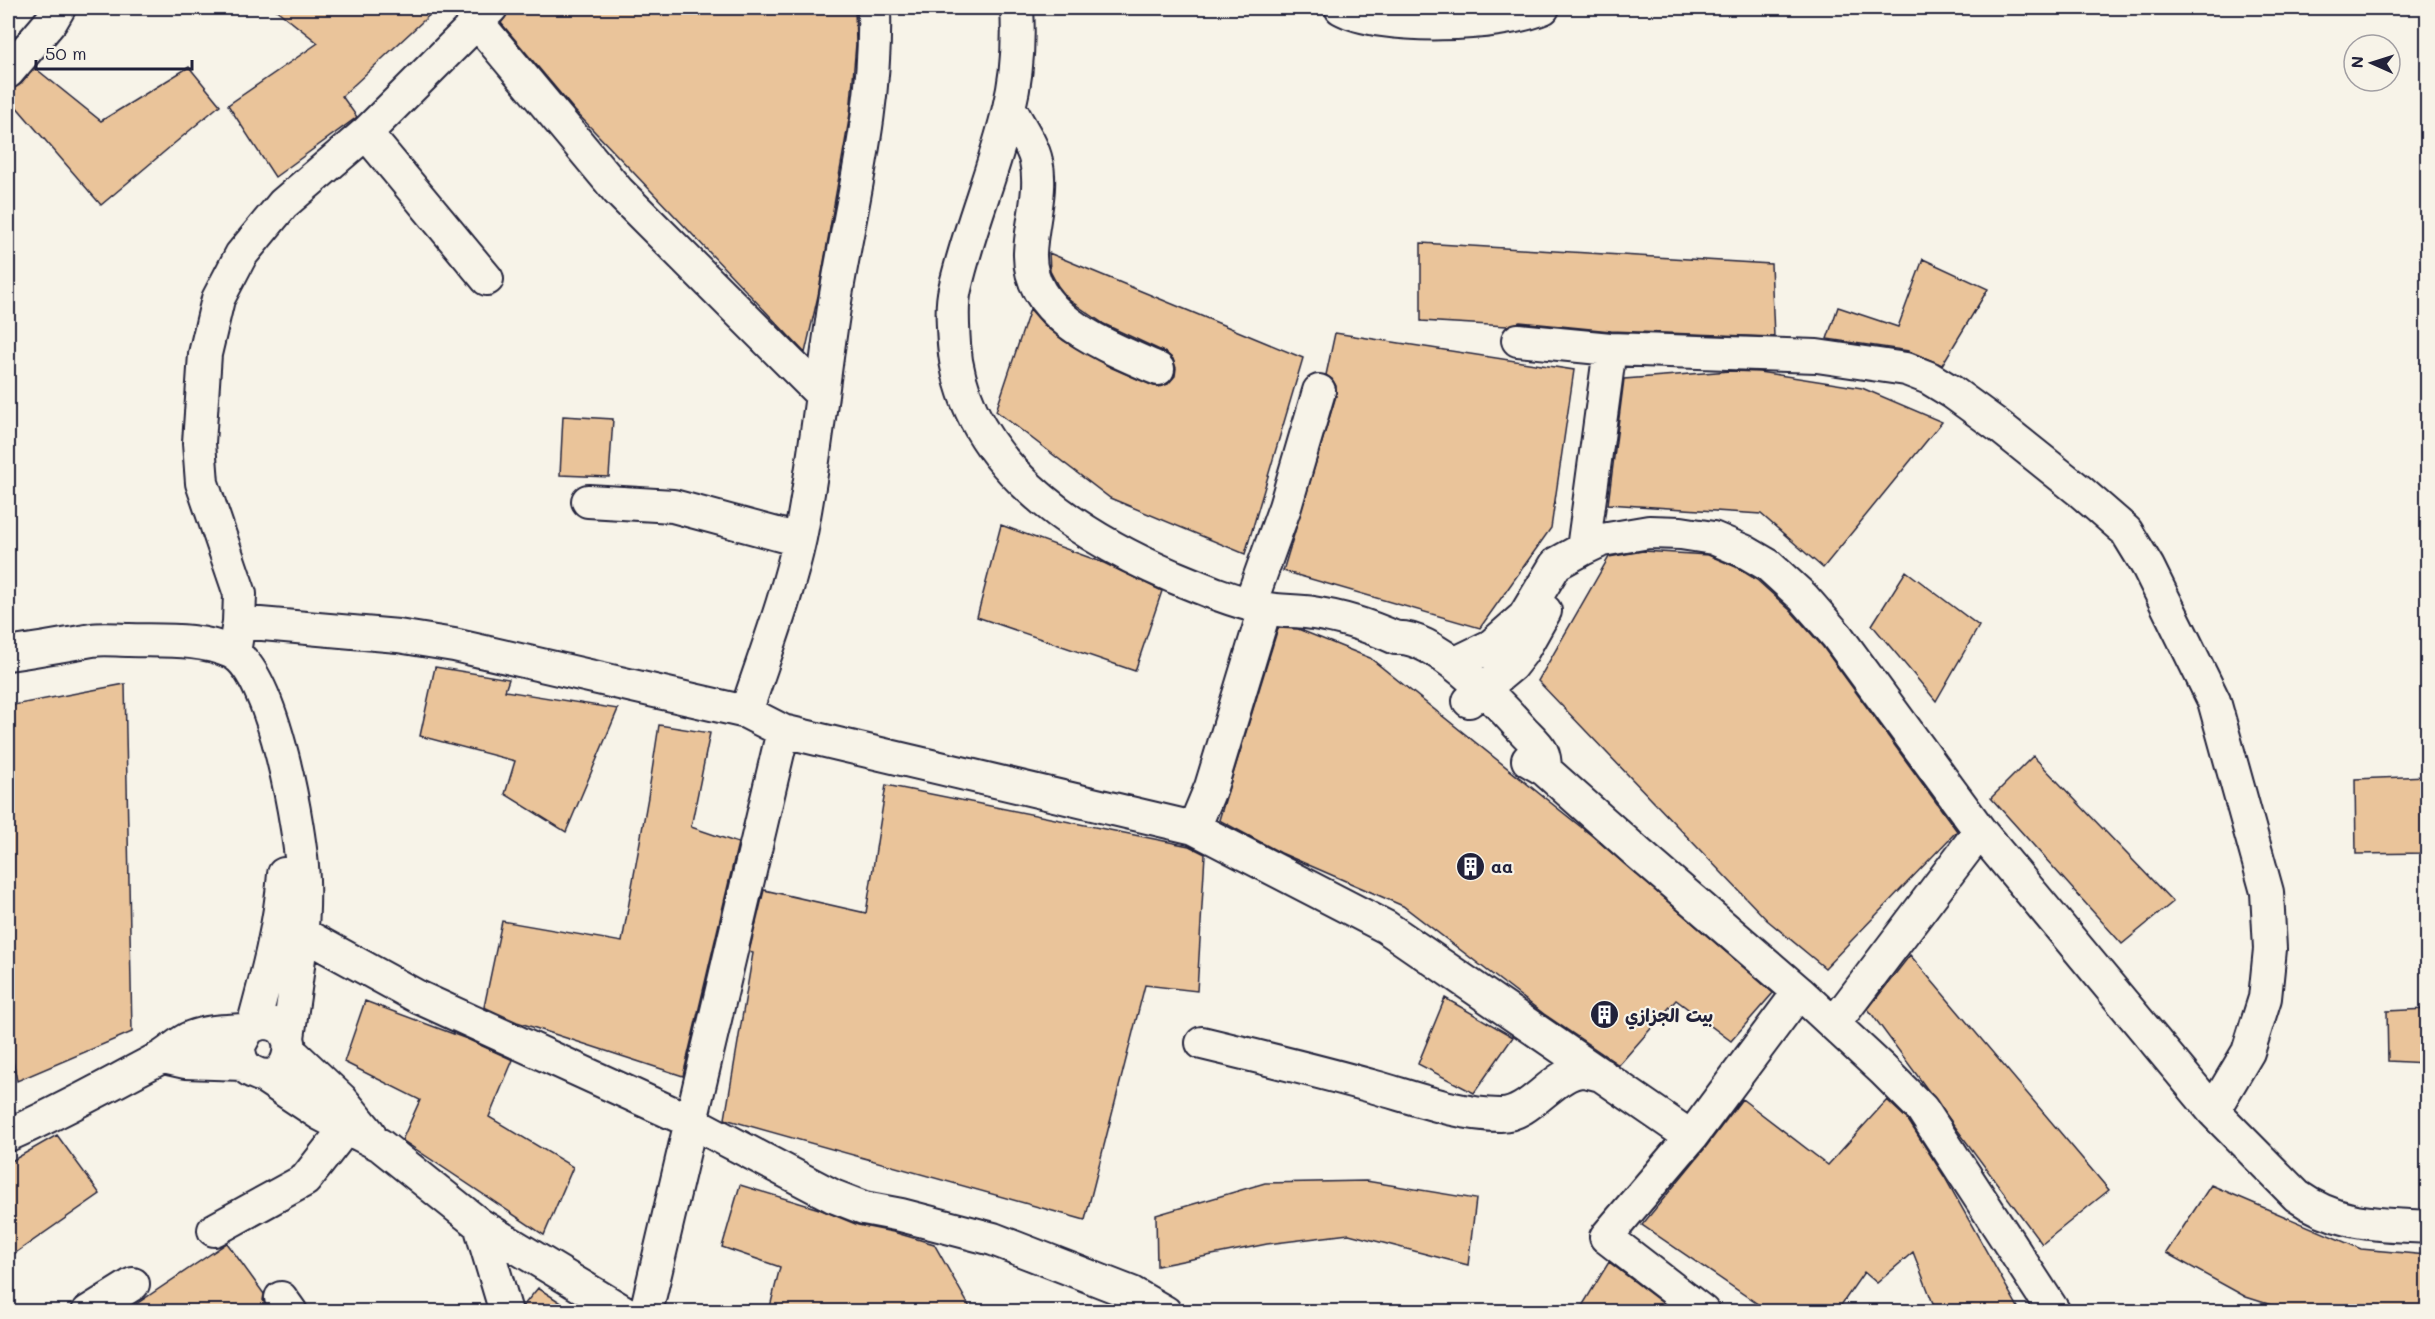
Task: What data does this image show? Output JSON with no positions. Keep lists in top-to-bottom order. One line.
{"places":{"building":["aa","بيت الجزازي"]},"scale_bar":"50 m","north":"left"}
